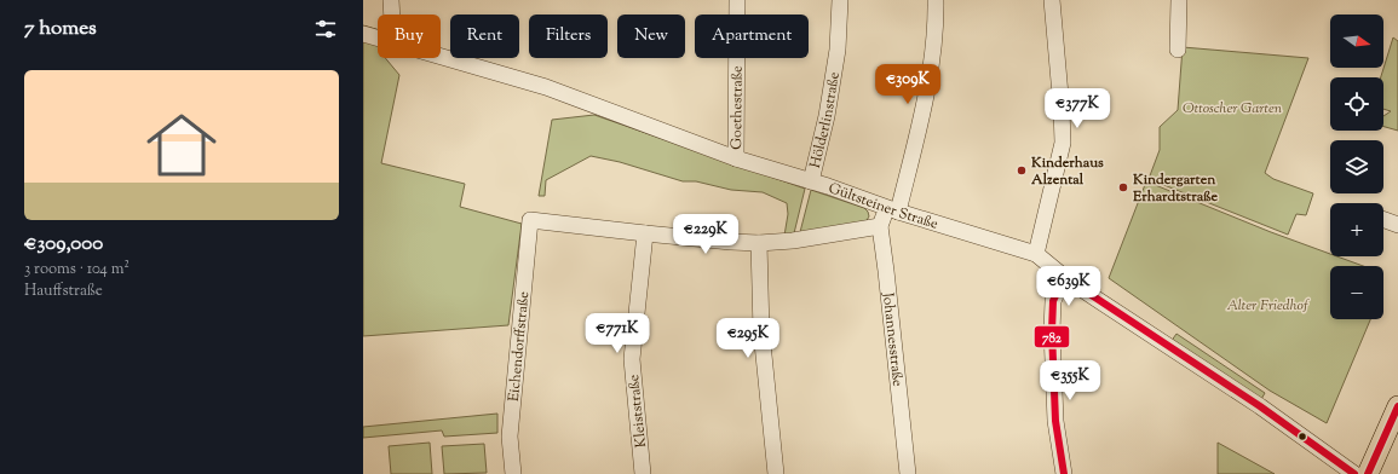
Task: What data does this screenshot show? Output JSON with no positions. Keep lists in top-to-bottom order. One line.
{"streets":{"street":["Goethestraße","Hölderlinstraße","Gültsteiner Straße","Johannesstraße","Eichendorffstraße","Kleiststraße"]},"crossings":[["Goethestraße","Gültsteiner Straße"],["Hölderlinstraße","Gültsteiner Straße"],["Gültsteiner Straße","Johannesstraße"],["Eichendorffstraße","Kleiststraße"]],"parks":["Ottoscher Garten","Alter Friedhof"],"places":["Kinderhaus Alzental","Kindergarten Erhardtstraße"],"lines":["transit line 782"],"north":"right","page":{"heading":"7 homes","map_buttons":["+","−"],"chip":["Buy","Rent","Filters","New","Apartment"],"list":[{"name":"€309,000","note":"3 rooms · 104 m² · Hauffstraße"}],"price":["€309K","€377K","€229K","€639K","€771K","€295K","€355K"]}}
